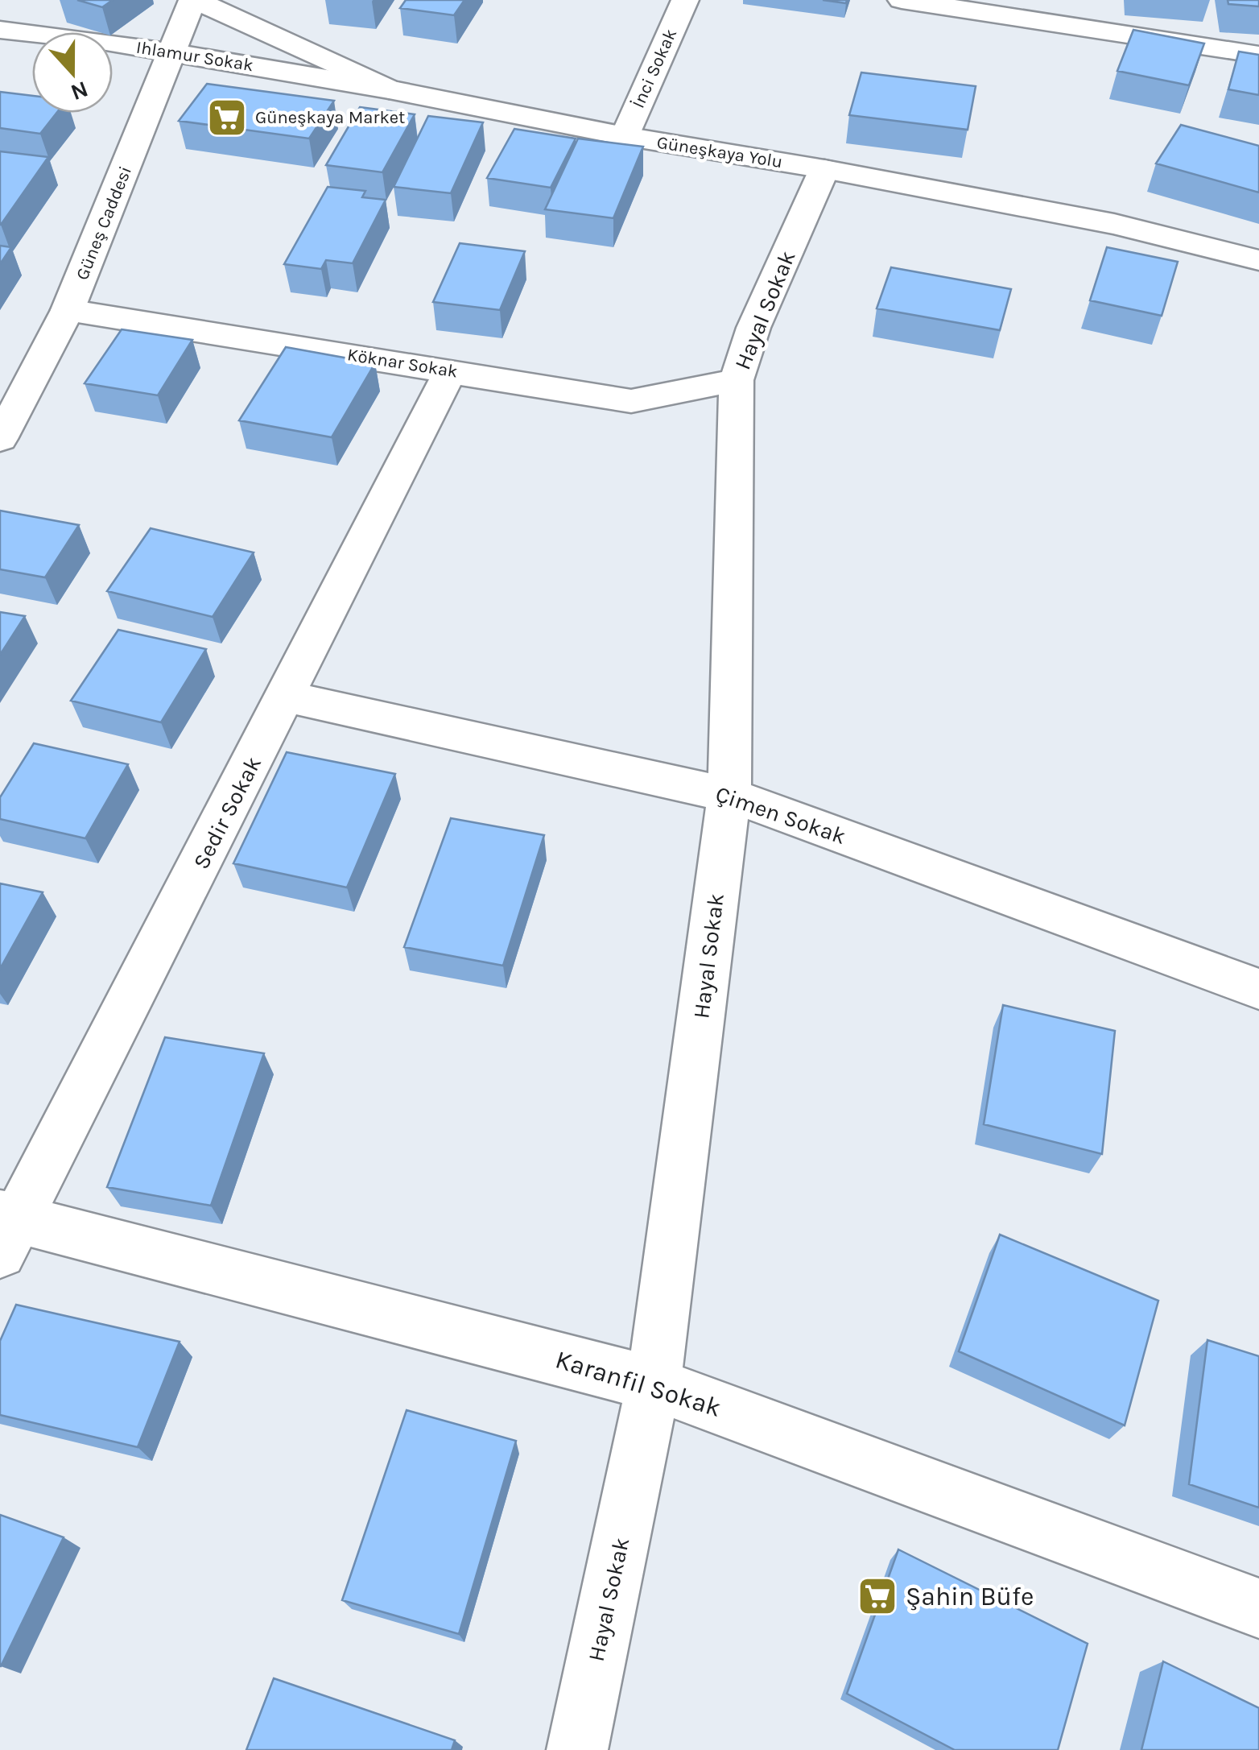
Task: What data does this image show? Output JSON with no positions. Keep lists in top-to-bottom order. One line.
{"streets":{"street":["Ihlamur Sokak","İnci Sokak","Güneşkaya Yolu","Güneş Caddesi","Hayal Sokak","Köknar Sokak","Sedir Sokak","Çimen Sokak","Karanfil Sokak"]},"crossings":[["Ihlamur Sokak","Güneşkaya Yolu"],["Ihlamur Sokak","Güneş Caddesi"],["İnci Sokak","Güneşkaya Yolu"],["Güneşkaya Yolu","Güneş Caddesi"],["Güneşkaya Yolu","Hayal Sokak"],["Güneş Caddesi","Köknar Sokak"],["Hayal Sokak","Köknar Sokak"],["Hayal Sokak","Çimen Sokak"],["Hayal Sokak","Karanfil Sokak"],["Köknar Sokak","Sedir Sokak"],["Sedir Sokak","Çimen Sokak"],["Sedir Sokak","Karanfil Sokak"]],"places":{"supermarket":["Güneşkaya Market","Şahin Büfe"]},"north":"bottom"}
